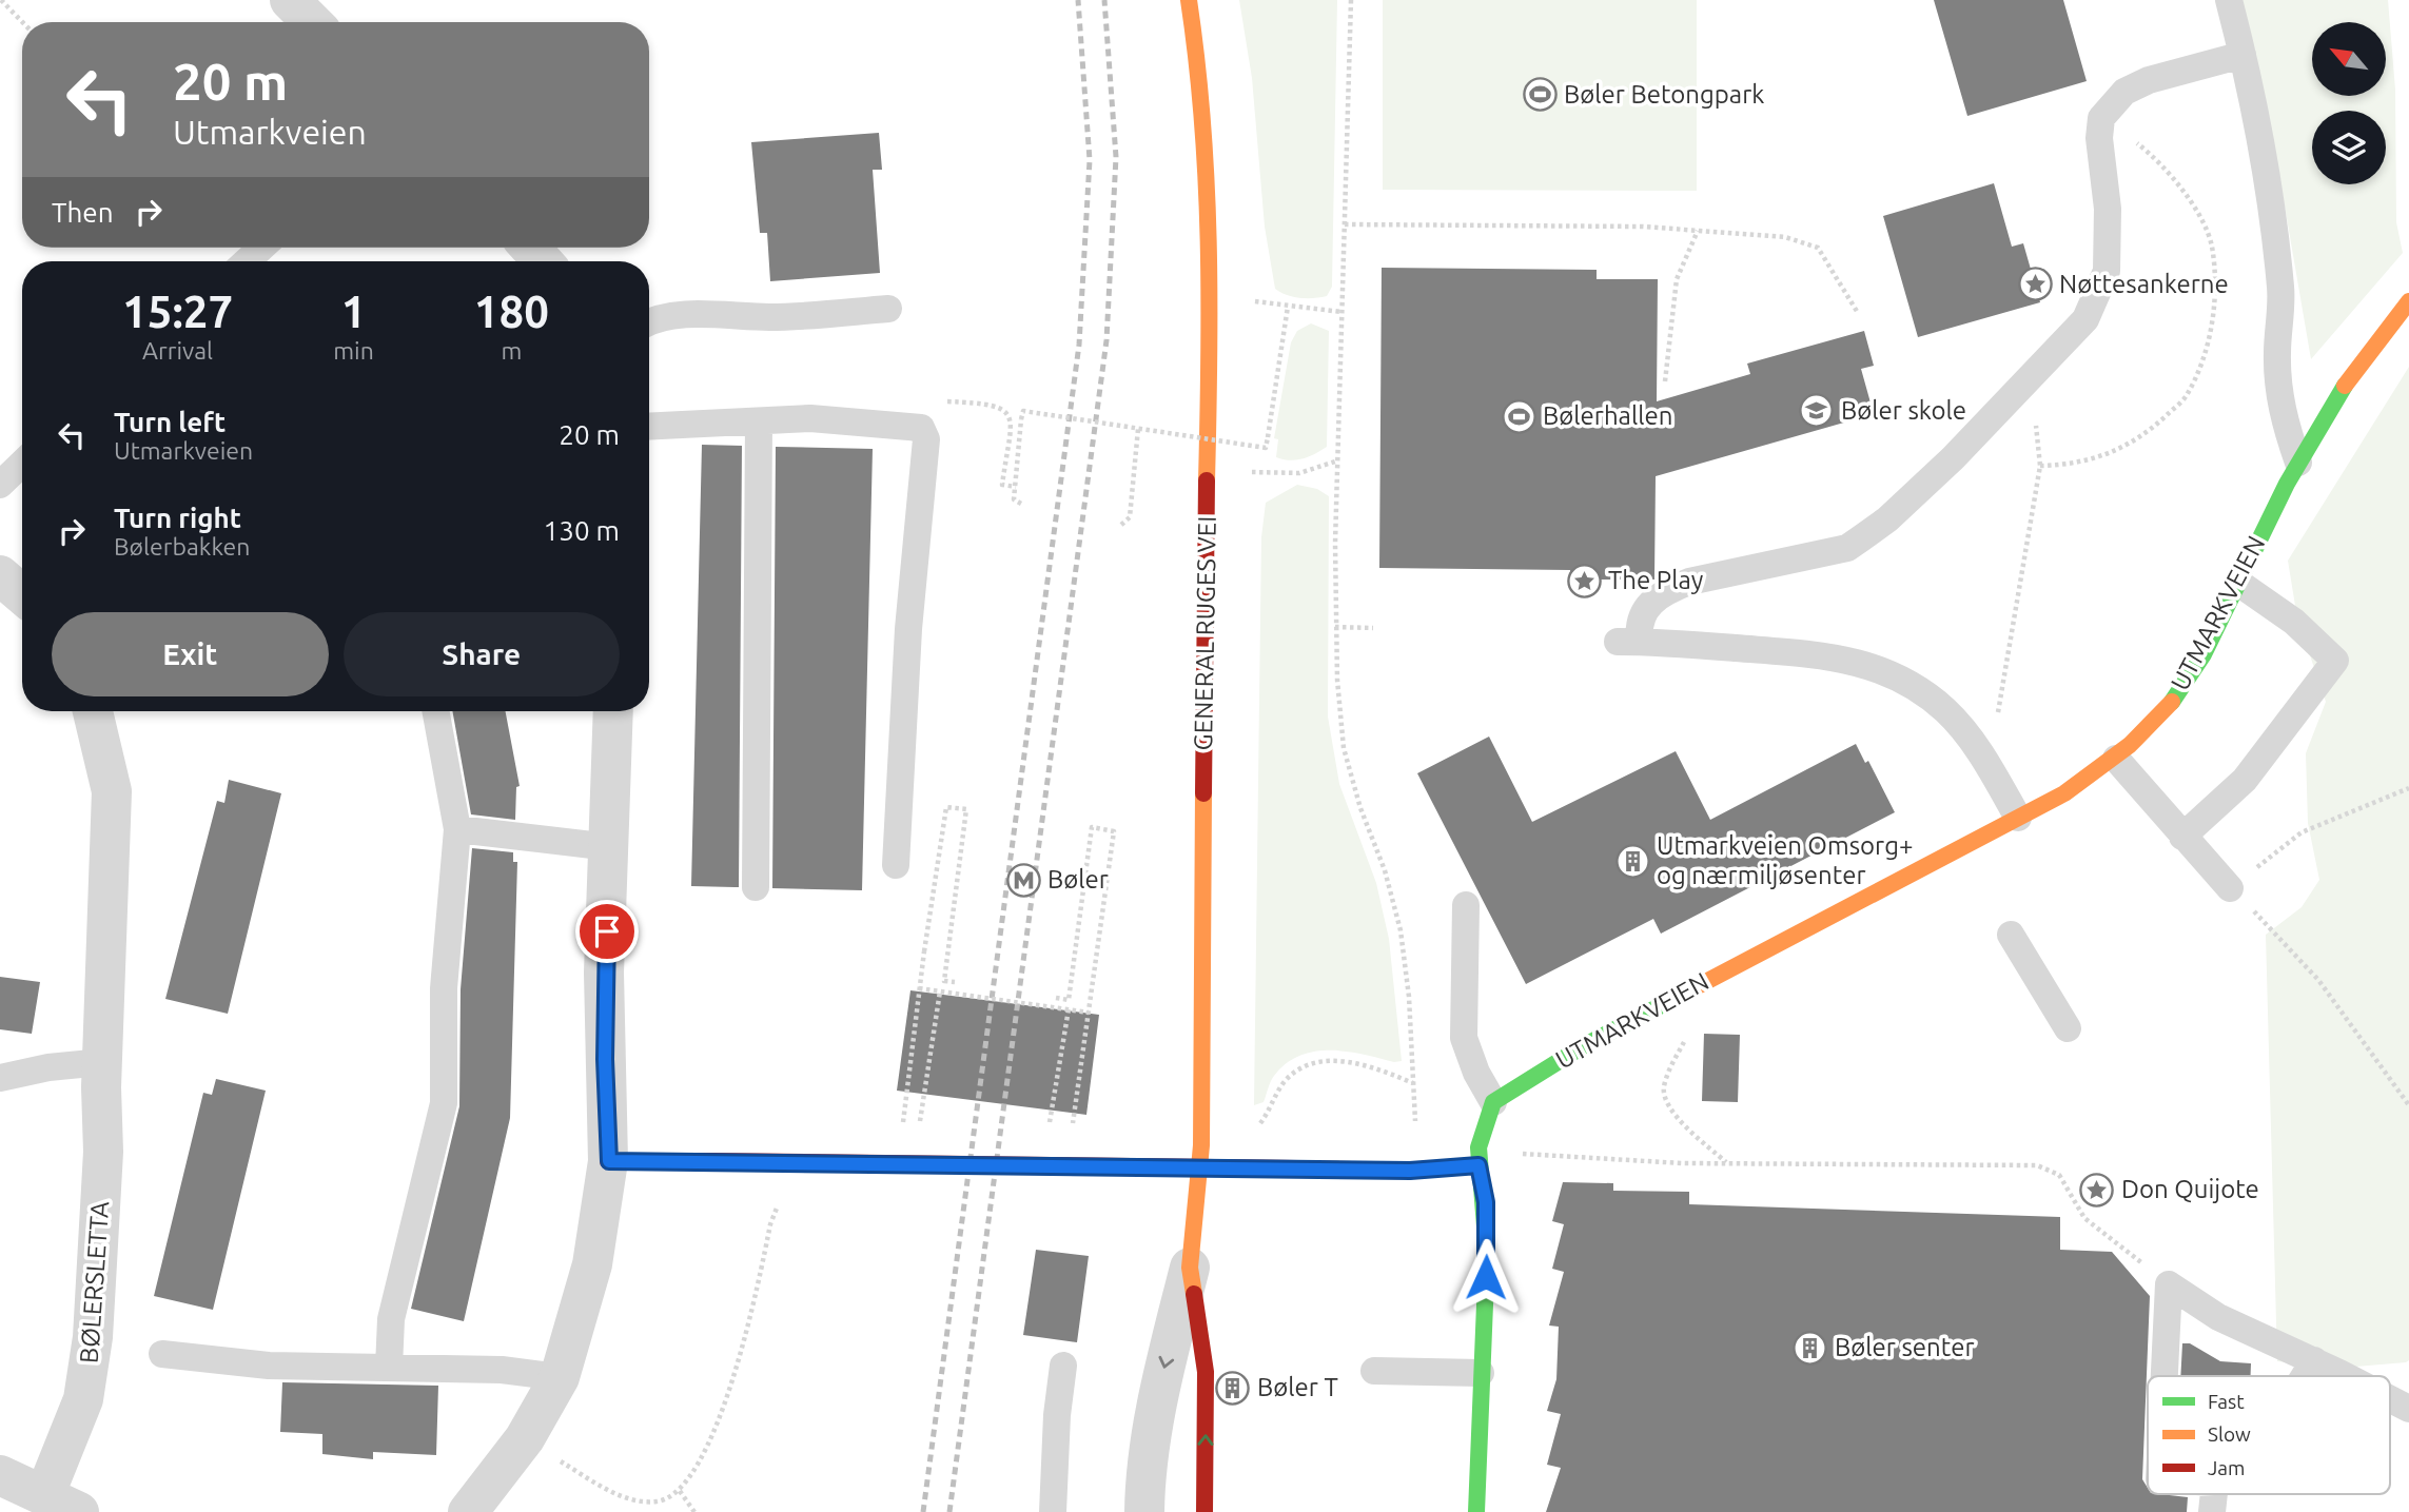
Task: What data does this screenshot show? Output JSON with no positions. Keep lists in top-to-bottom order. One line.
{"streets":{"street":["UTMARKVEIEN","GENERAL RUGES VEI","BØLERSLETTA"]},"places":{"sports":["Bøler Betongpark","Bølerhallen"],"place":["Nøttesankerne","The Play","Don Quijote"],"school or university":["Bøler skole"],"building":["Utmarkveien Omsorg+ og nærmiljøsenter","Bøler senter","Bøler T"],"metro station":["Bøler"]},"legend":["Fast","Slow","Jam"],"north":"top left","page":{"turn":["20 m","Utmarkveien"],"then":"Then","eta":["15:27","Arrival","1","min","180","m"],"list":[{"name":"Turn left","note":"Utmarkveien","value":"20 m"},{"name":"Turn right","note":"Bølerbakken","value":"130 m"}],"buttons":["Exit","Share"]}}
